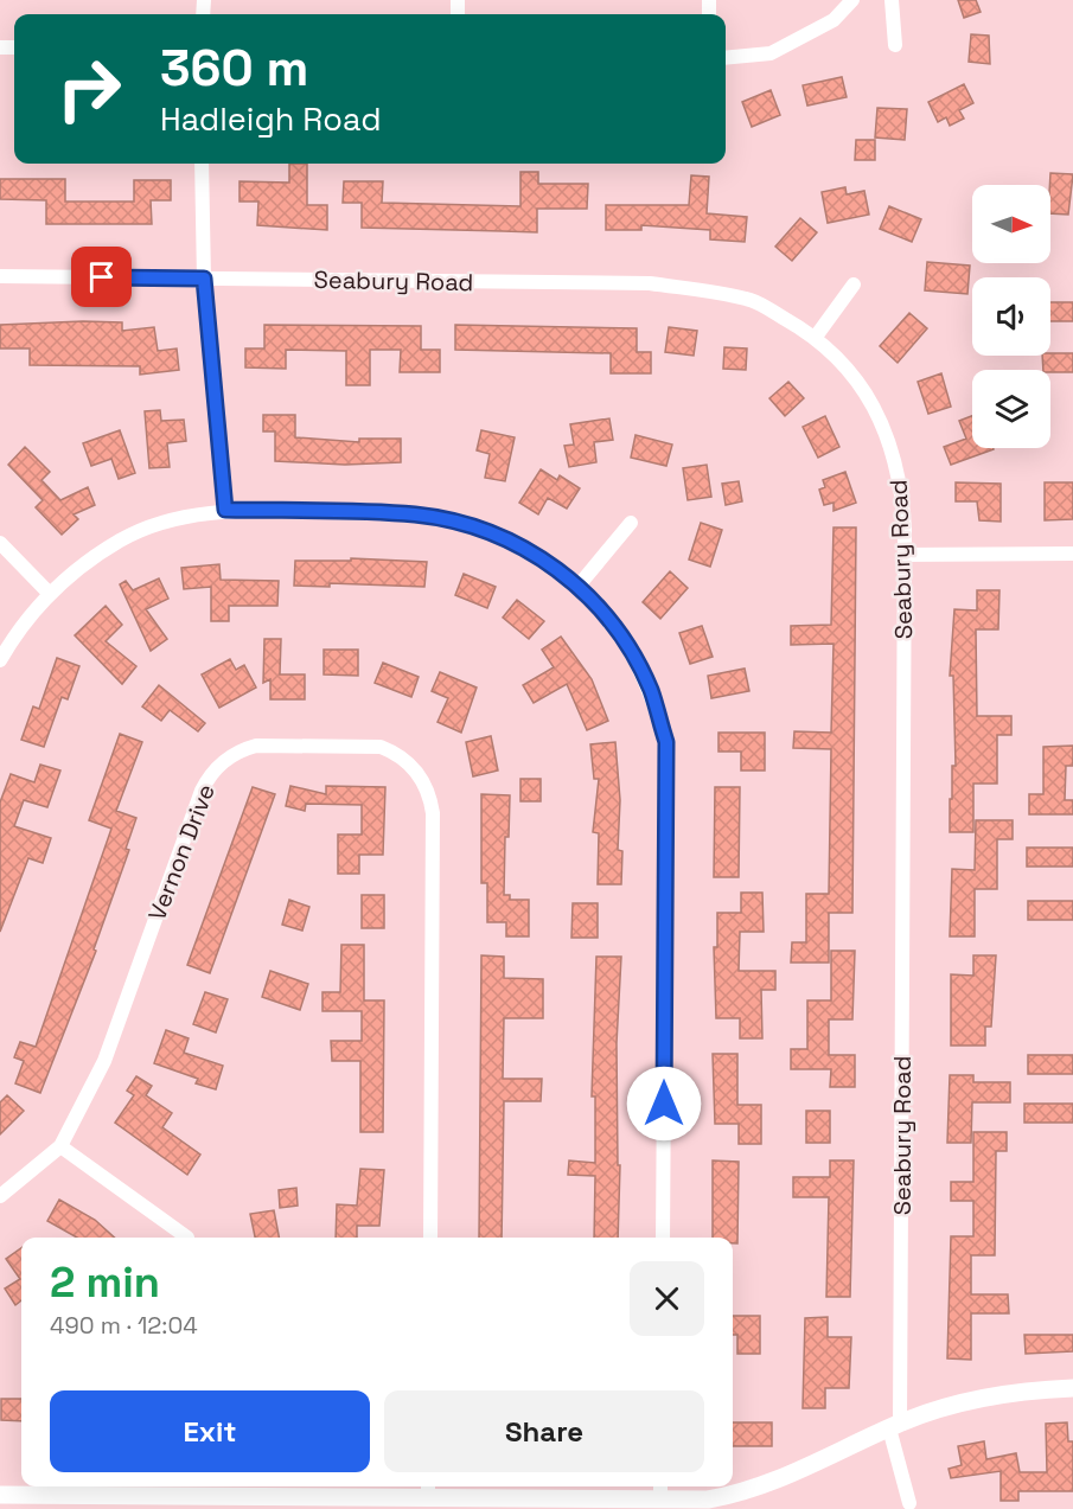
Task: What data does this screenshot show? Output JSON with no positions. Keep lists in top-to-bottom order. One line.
{"streets":{"street":["Seabury Road","Vernon Drive"]},"north":"right","page":{"turn":["360 m","Hadleigh Road"],"heading":["2 min","490 m · 12:04"],"buttons":["Exit","Share"]}}
